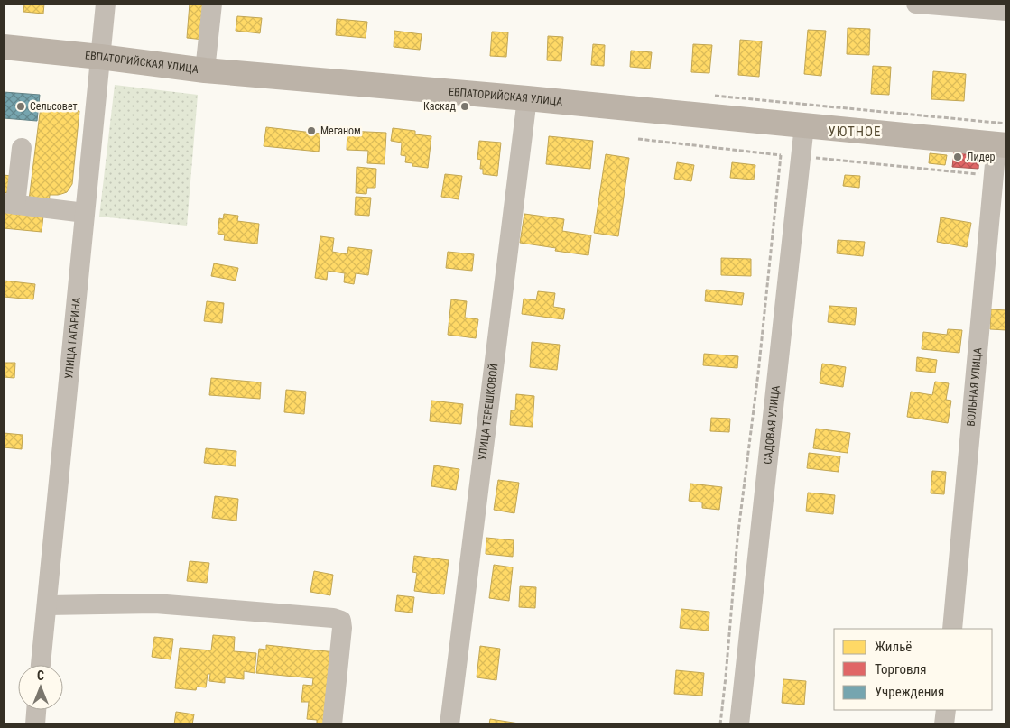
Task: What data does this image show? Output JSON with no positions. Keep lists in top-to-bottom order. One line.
{"streets":{"main road":["ЕВПАТОРИЙСКАЯ УЛИЦА"],"street":["УЛИЦА ГАГАРИНА","ВОЛЬНАЯ УЛИЦА","УЛИЦА ТЕРЕШКОВОЙ","САДОВАЯ УЛИЦА"]},"crossings":[["ЕВПАТОРИЙСКАЯ УЛИЦА","УЛИЦА ГАГАРИНА"],["ЕВПАТОРИЙСКАЯ УЛИЦА","ВОЛЬНАЯ УЛИЦА"],["ЕВПАТОРИЙСКАЯ УЛИЦА","УЛИЦА ТЕРЕШКОВОЙ"],["ЕВПАТОРИЙСКАЯ УЛИЦА","САДОВАЯ УЛИЦА"]],"districts":["УЮТНОЕ"],"places":["Сельсовет","Каскад","Меганом","Лидер"],"legend":["Жильё","Торговля","Учреждения"],"north":"top"}
